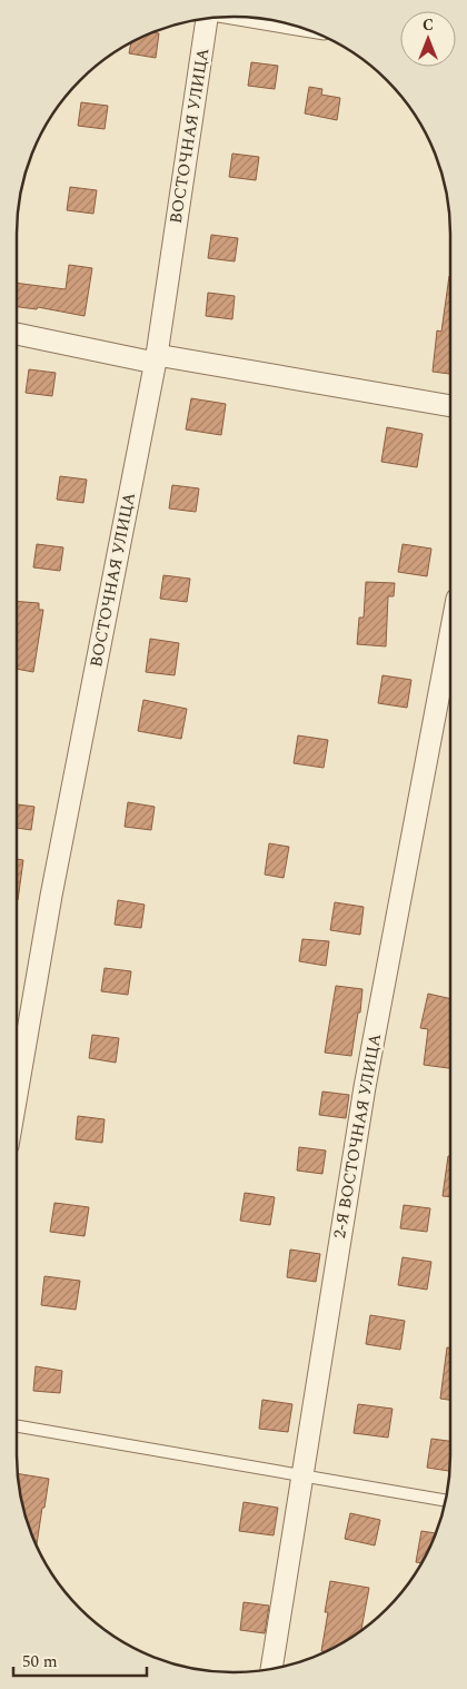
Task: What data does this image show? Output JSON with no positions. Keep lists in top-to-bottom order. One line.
{"streets":{"street":["ВОСТОЧНАЯ УЛИЦА","2-Я ВОСТОЧНАЯ УЛИЦА"]},"scale_bar":"50 m","north":"top"}
